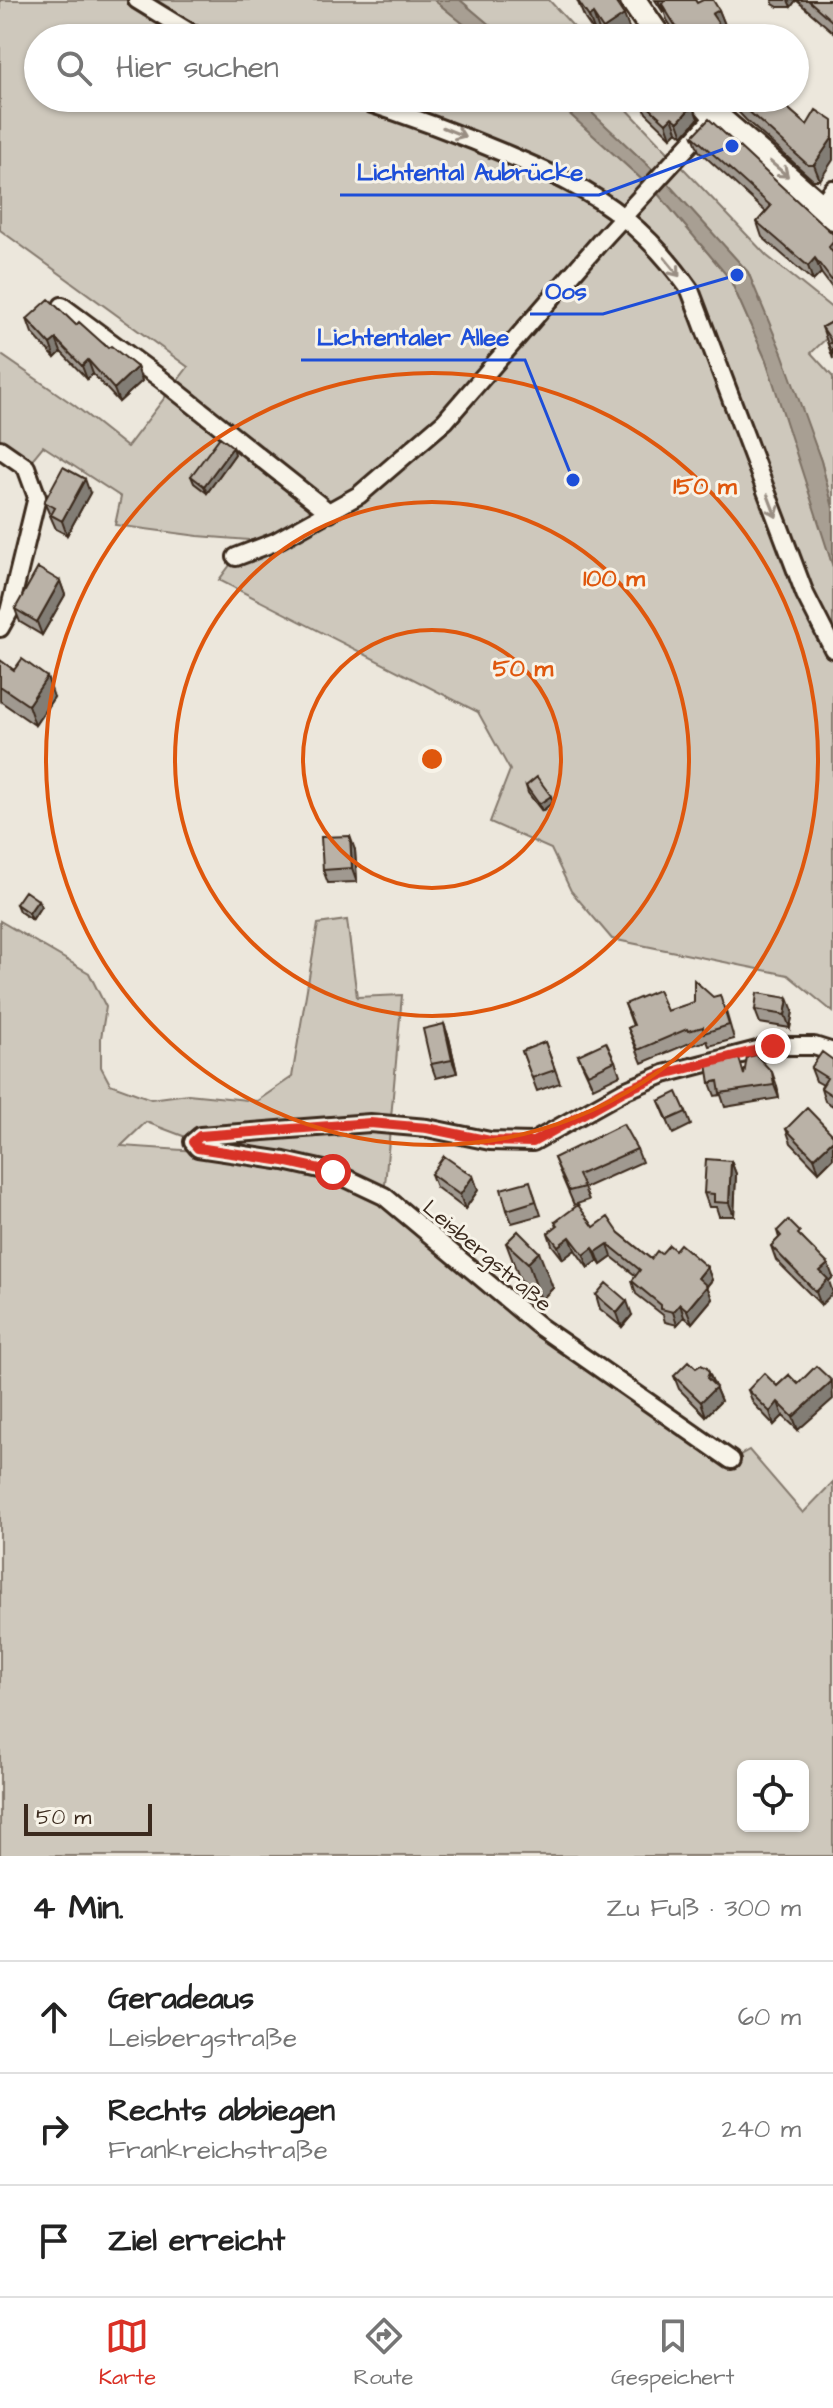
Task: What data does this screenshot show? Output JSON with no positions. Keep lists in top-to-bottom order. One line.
{"streets":{"street":["Leisbergstraße"]},"places":["Lichtental Aubrücke","Oos","Lichtentaler Allee"],"scale_bar":"50 m","page":{"search":"Hier suchen","scale":"50 m","heading":["4 Min.","Zu Fuß · 300 m"],"list":[["Geradeaus","Leisbergstraße","60 m"],["Rechts abbiegen","Frankreichstraße","240 m"],"Ziel erreicht"],"nav":["Karte","Route","Gespeichert"]},"rings":["150 m","100 m","50 m"]}
